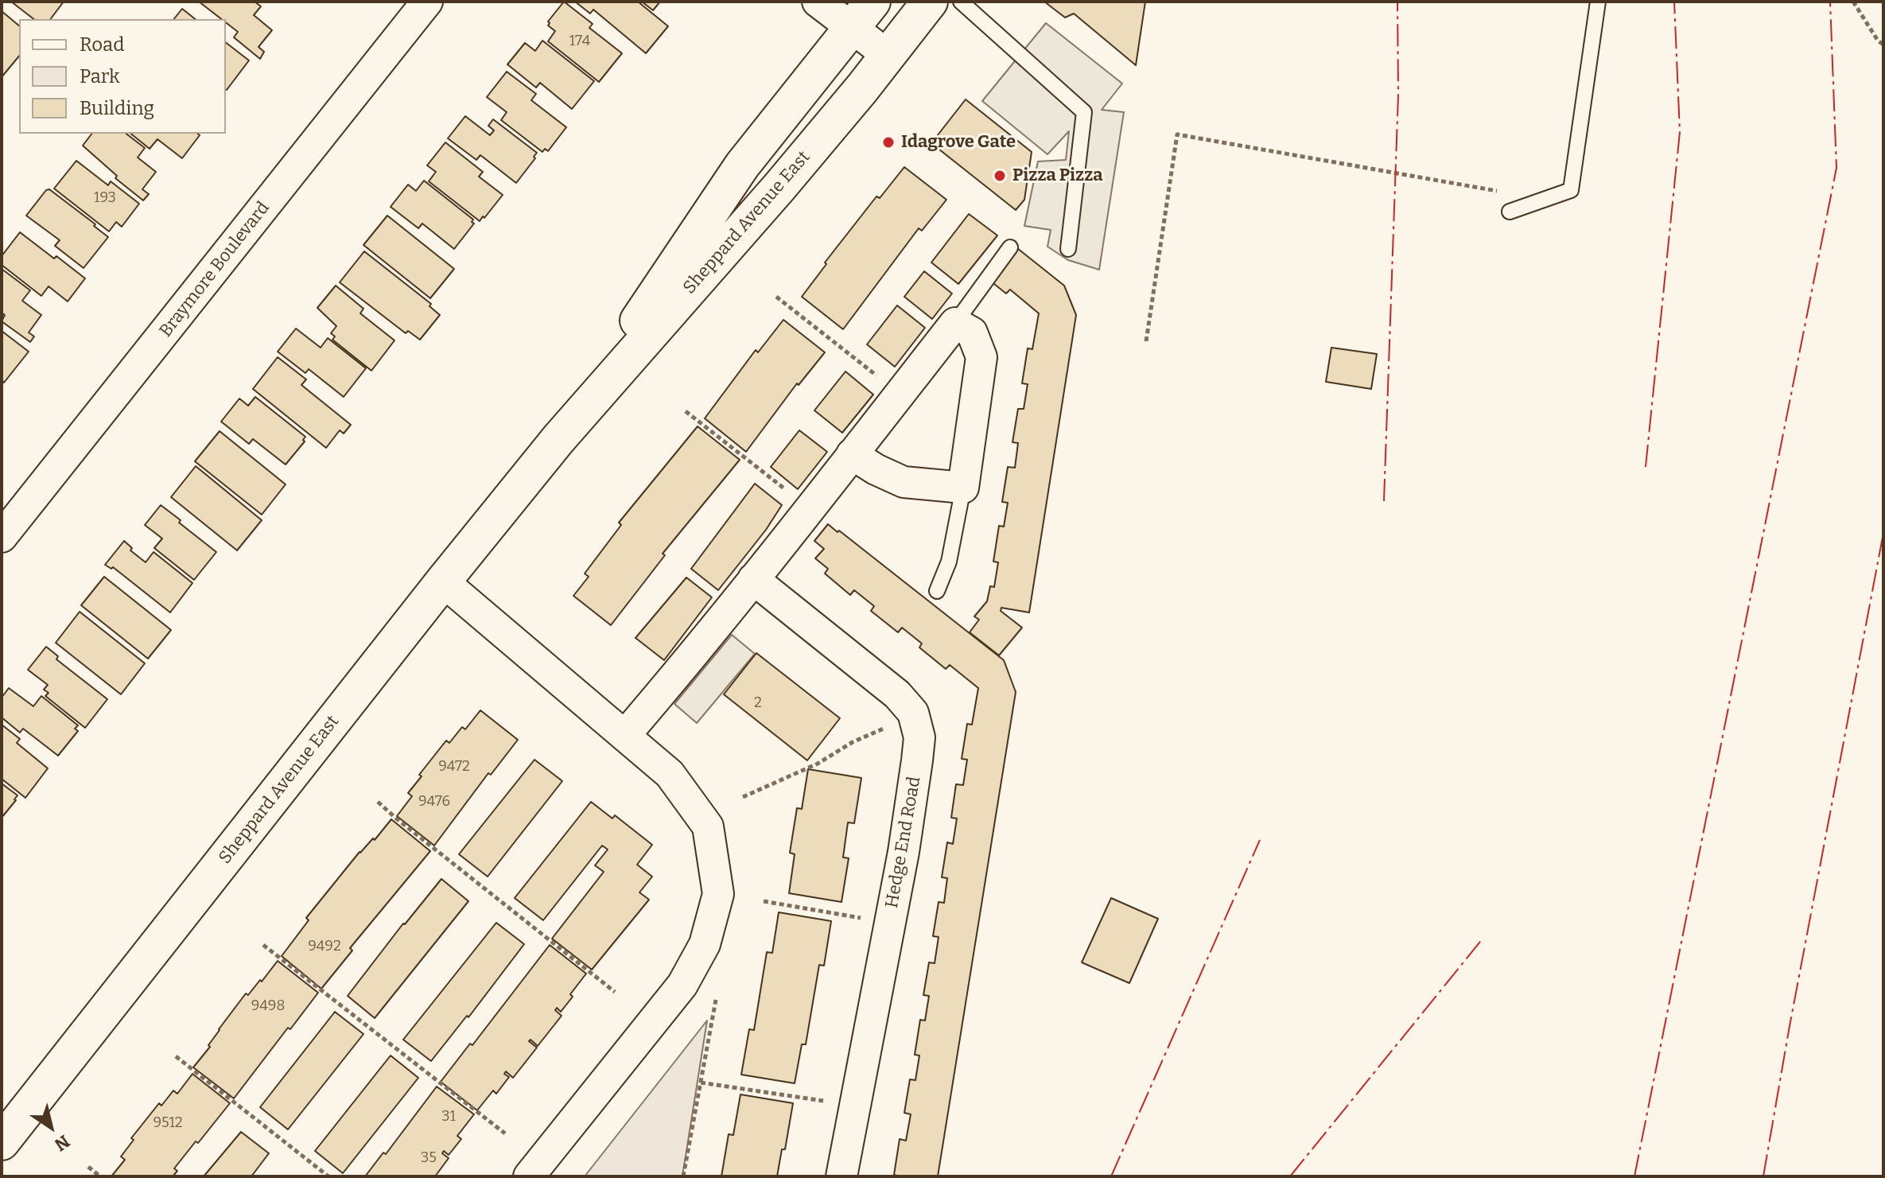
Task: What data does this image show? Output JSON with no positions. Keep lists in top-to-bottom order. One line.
{"streets":{"main road":["Sheppard Avenue East"],"street":["Braymore Boulevard","Hedge End Road"]},"places":["Idagrove Gate","Pizza Pizza"],"house_numbers":["174","193","2","9472","9476","9492","9498","31","9512","35"],"legend":["Road","Park","Building"],"north":"bottom right"}
